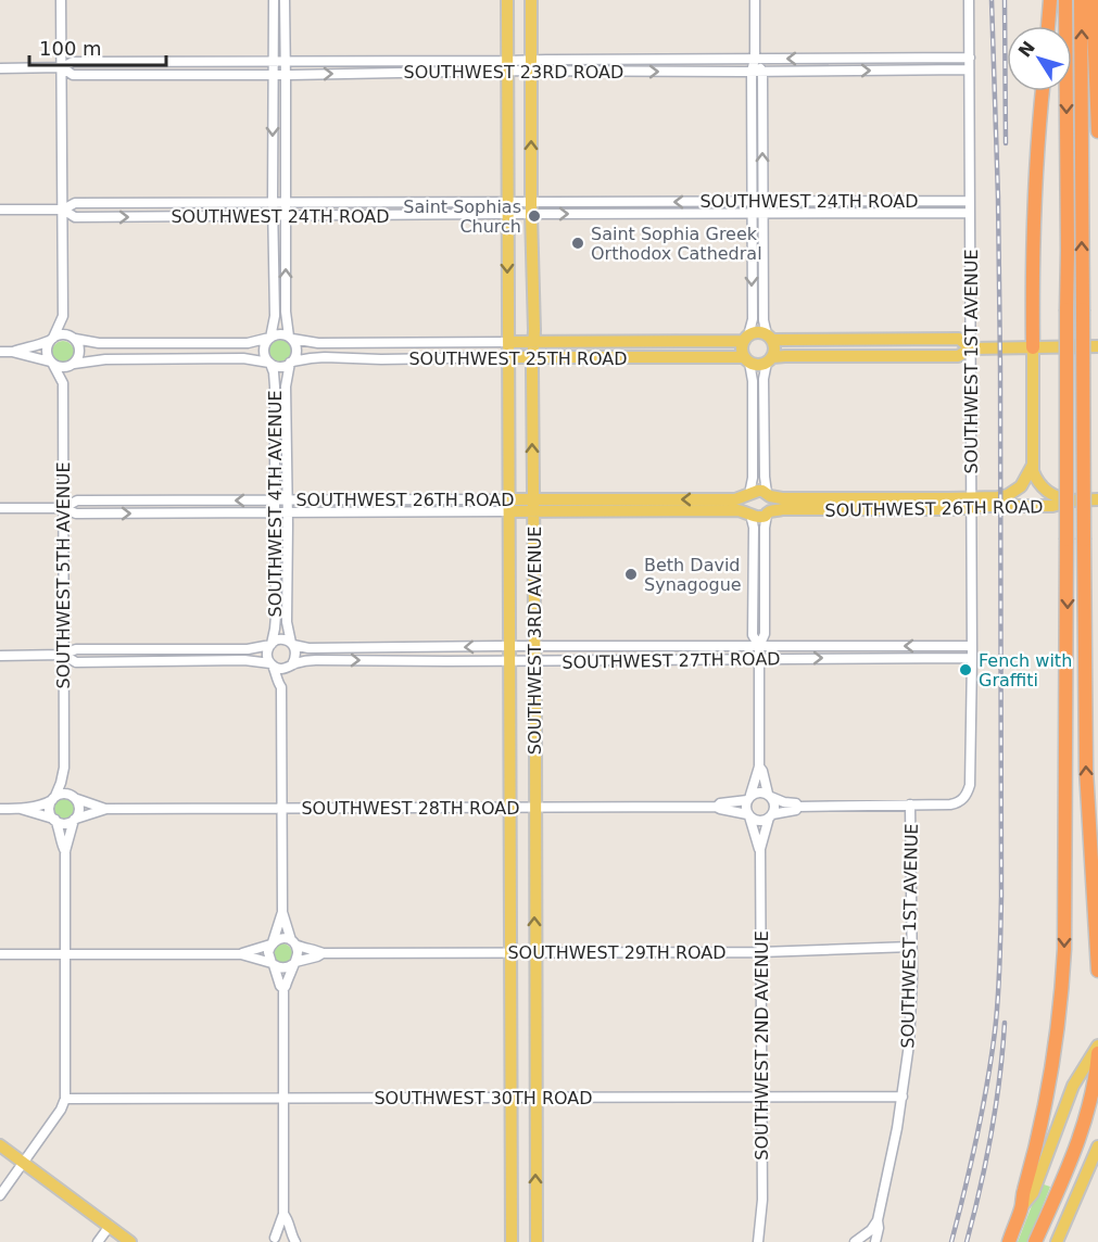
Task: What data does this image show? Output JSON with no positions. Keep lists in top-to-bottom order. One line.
{"streets":{"main road":["SOUTHWEST 25TH ROAD","SOUTHWEST 26TH ROAD","SOUTHWEST 3RD AVENUE"],"street":["SOUTHWEST 23RD ROAD","SOUTHWEST 24TH ROAD","SOUTHWEST 1ST AVENUE","SOUTHWEST 4TH AVENUE","SOUTHWEST 5TH AVENUE","SOUTHWEST 27TH ROAD","SOUTHWEST 28TH ROAD","SOUTHWEST 29TH ROAD","SOUTHWEST 2ND AVENUE","SOUTHWEST 30TH ROAD"]},"crossings":[["SOUTHWEST 23RD ROAD","SOUTHWEST 1ST AVENUE"],["SOUTHWEST 23RD ROAD","SOUTHWEST 3RD AVENUE"],["SOUTHWEST 24TH ROAD","SOUTHWEST 1ST AVENUE"],["SOUTHWEST 24TH ROAD","SOUTHWEST 3RD AVENUE"],["SOUTHWEST 25TH ROAD","SOUTHWEST 4TH AVENUE"],["SOUTHWEST 25TH ROAD","SOUTHWEST 3RD AVENUE"],["SOUTHWEST 1ST AVENUE","SOUTHWEST 26TH ROAD"],["SOUTHWEST 1ST AVENUE","SOUTHWEST 27TH ROAD"],["SOUTHWEST 1ST AVENUE","SOUTHWEST 29TH ROAD"],["SOUTHWEST 1ST AVENUE","SOUTHWEST 30TH ROAD"],["SOUTHWEST 26TH ROAD","SOUTHWEST 4TH AVENUE"],["SOUTHWEST 26TH ROAD","SOUTHWEST 5TH AVENUE"],["SOUTHWEST 26TH ROAD","SOUTHWEST 3RD AVENUE"],["SOUTHWEST 4TH AVENUE","SOUTHWEST 27TH ROAD"],["SOUTHWEST 5TH AVENUE","SOUTHWEST 28TH ROAD"],["SOUTHWEST 3RD AVENUE","SOUTHWEST 27TH ROAD"],["SOUTHWEST 3RD AVENUE","SOUTHWEST 28TH ROAD"],["SOUTHWEST 3RD AVENUE","SOUTHWEST 29TH ROAD"],["SOUTHWEST 3RD AVENUE","SOUTHWEST 30TH ROAD"],["SOUTHWEST 28TH ROAD","SOUTHWEST 2ND AVENUE"],["SOUTHWEST 29TH ROAD","SOUTHWEST 2ND AVENUE"],["SOUTHWEST 2ND AVENUE","SOUTHWEST 30TH ROAD"]],"places":["Saint Sophias Church","Saint Sophia Greek Orthodox Cathedral","Beth David Synagogue","Fench with Graffiti"],"scale_bar":"100 m","north":"top left"}
